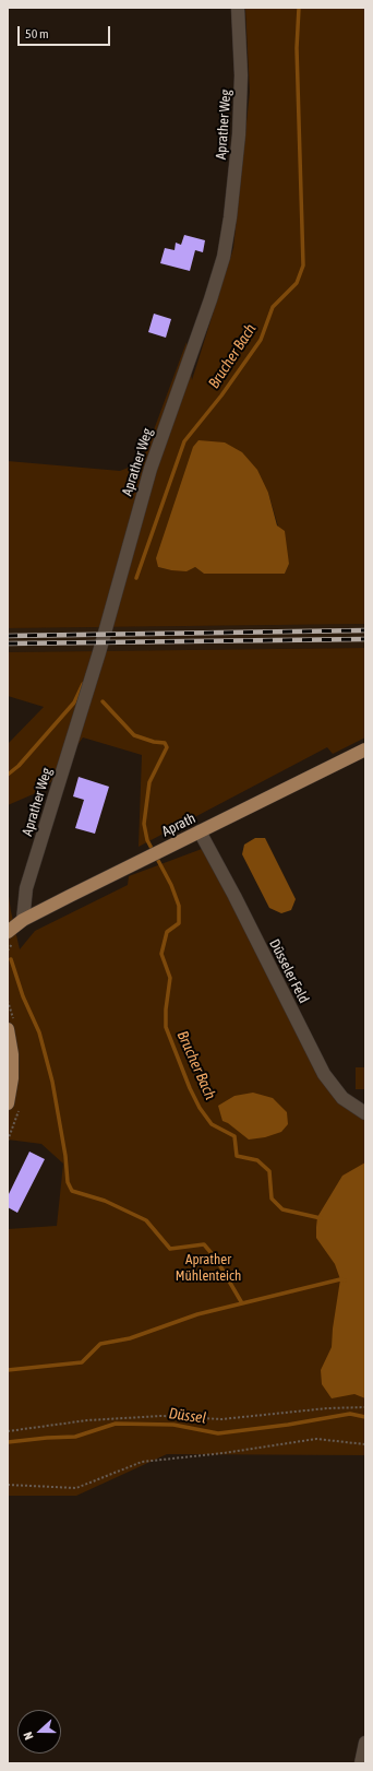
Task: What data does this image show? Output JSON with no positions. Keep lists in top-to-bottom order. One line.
{"streets":{"main road":["Aprath"],"street":["Aprather Weg","Düsseler Feld"]},"crossings":[["Aprather Weg","Aprath"],["Aprath","Düsseler Feld"]],"water":["Brucher Bach","Düssel"],"parks":["Aprather Mühlenteich"],"scale_bar":"50 m","north":"left"}
